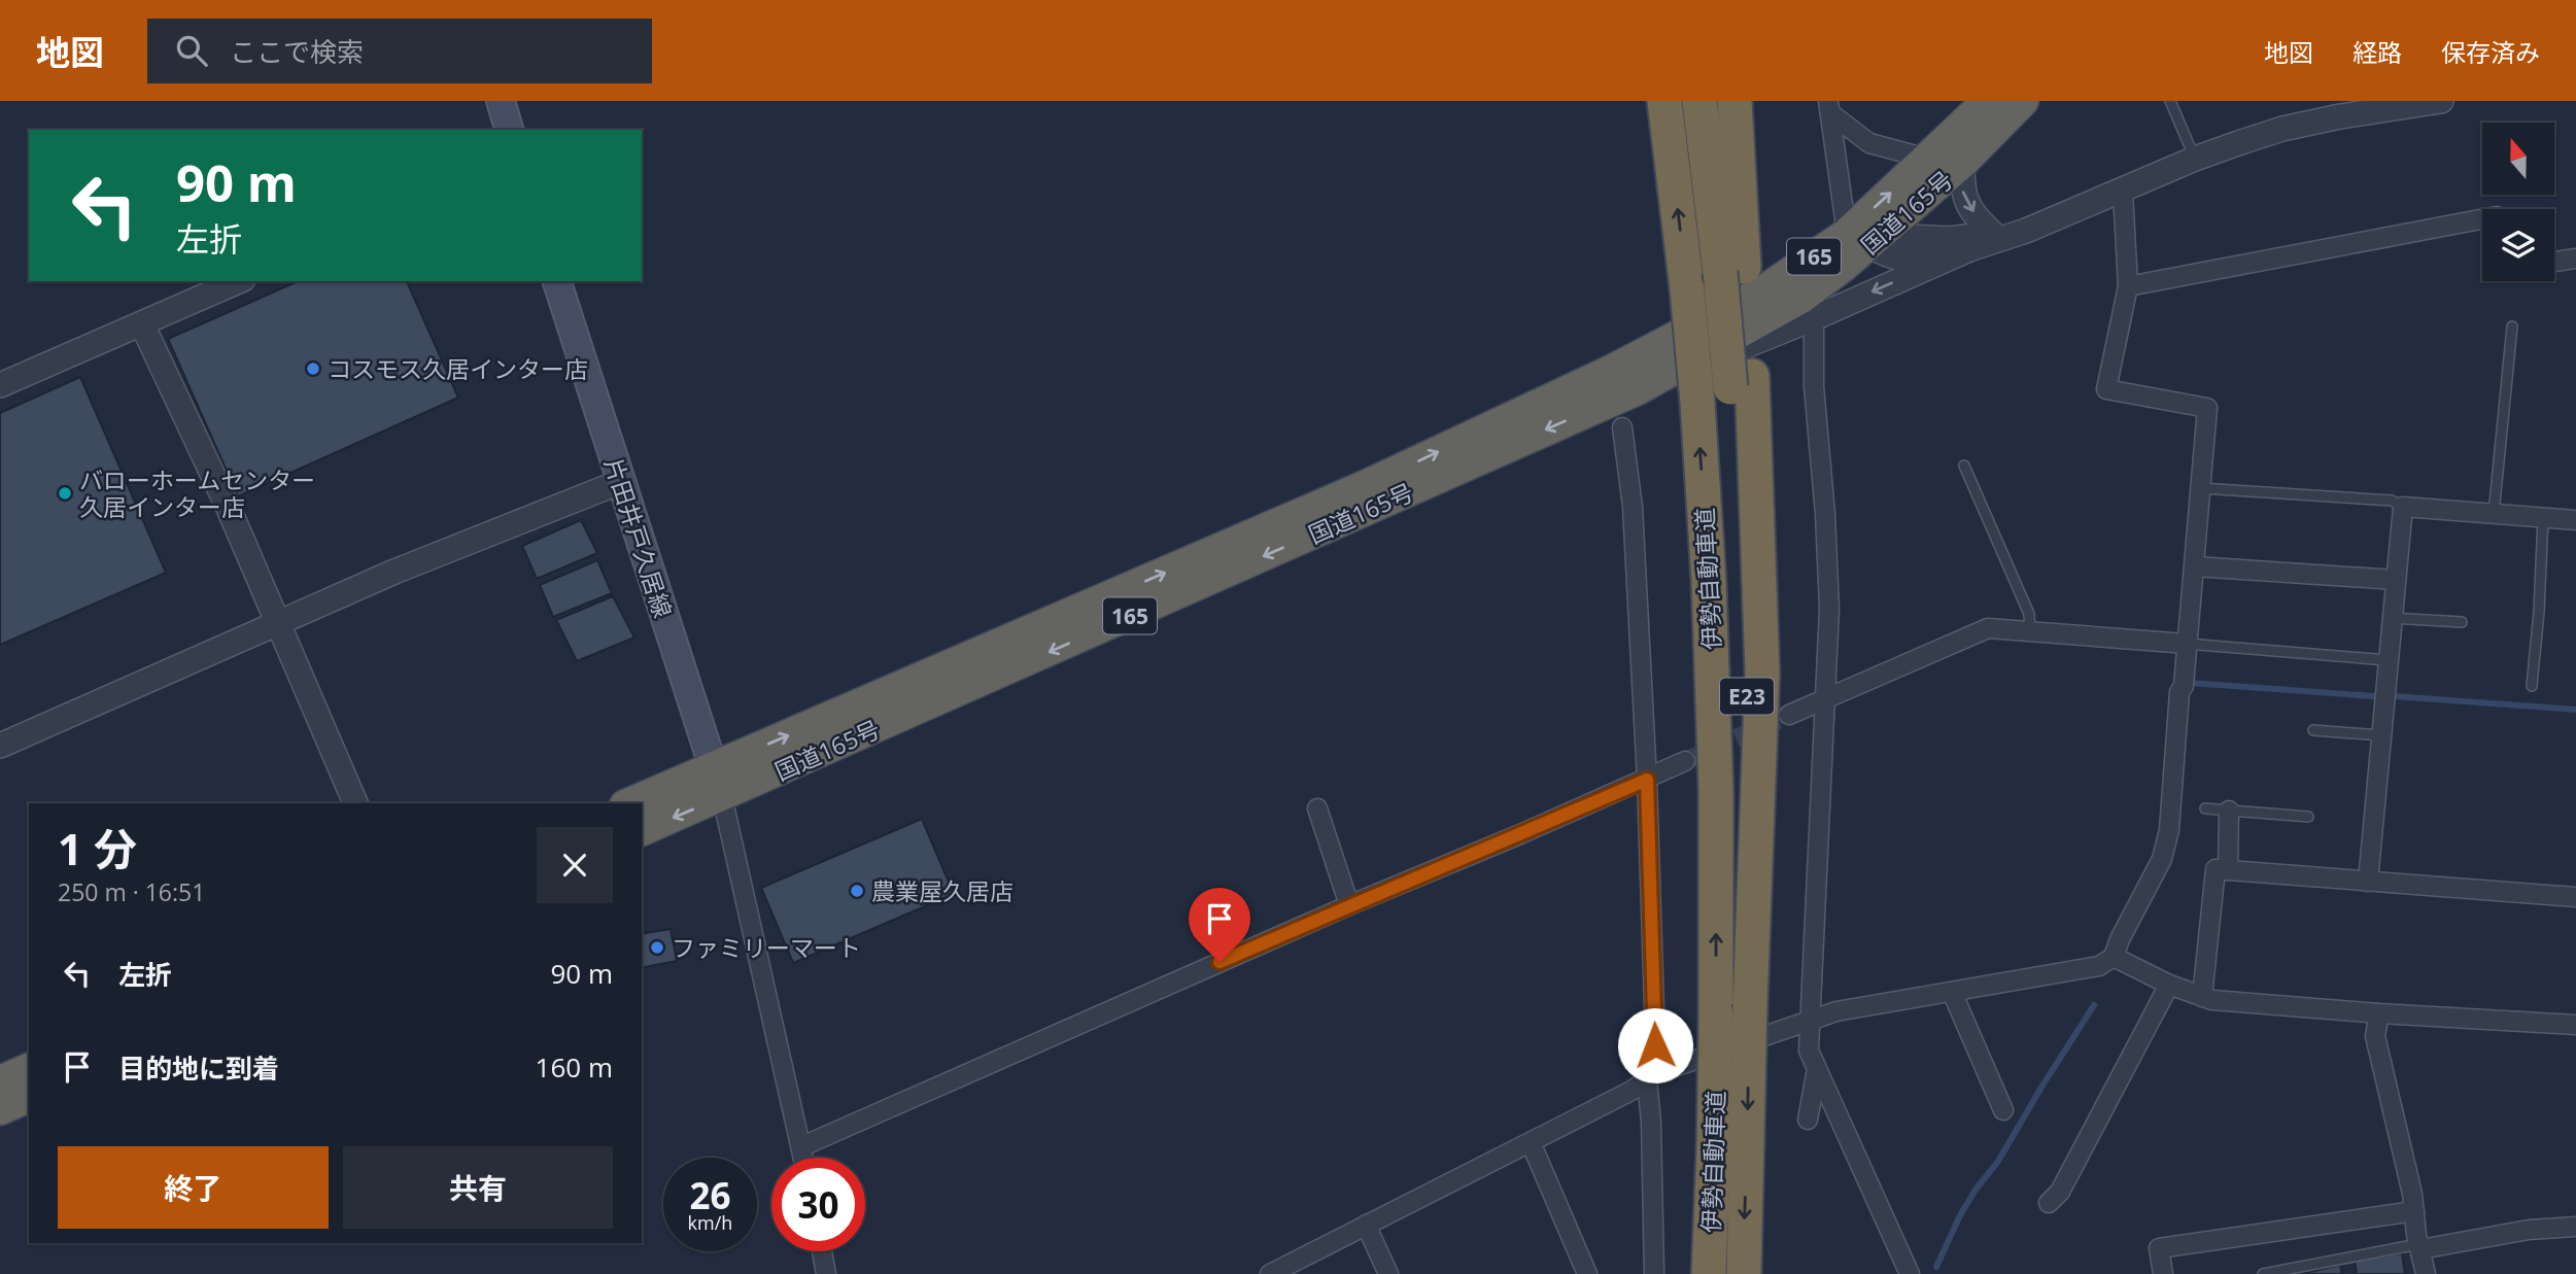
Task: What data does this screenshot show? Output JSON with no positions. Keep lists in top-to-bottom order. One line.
{"streets":{"highway":["国道165号","165","伊勢自動車道","E23"],"main road":["片田井戸久居線"]},"crossings":[["国道165号","片田井戸久居線"]],"places":["コスモス久居インター店","バローホームセンター 久居インター店","農業屋久居店","ファミリーマート"],"north":"top","page":{"header":"地図","search":"ここで検索","nav":["地図","経路","保存済み"],"turn":["90 m","左折"],"heading":["1 分","250 m · 16:51"],"list":[{"name":"左折","value":"90 m"},{"name":"目的地に到着","value":"160 m"}],"buttons":["終了","共有"],"speed":"26 km/h","limit":"30"}}
